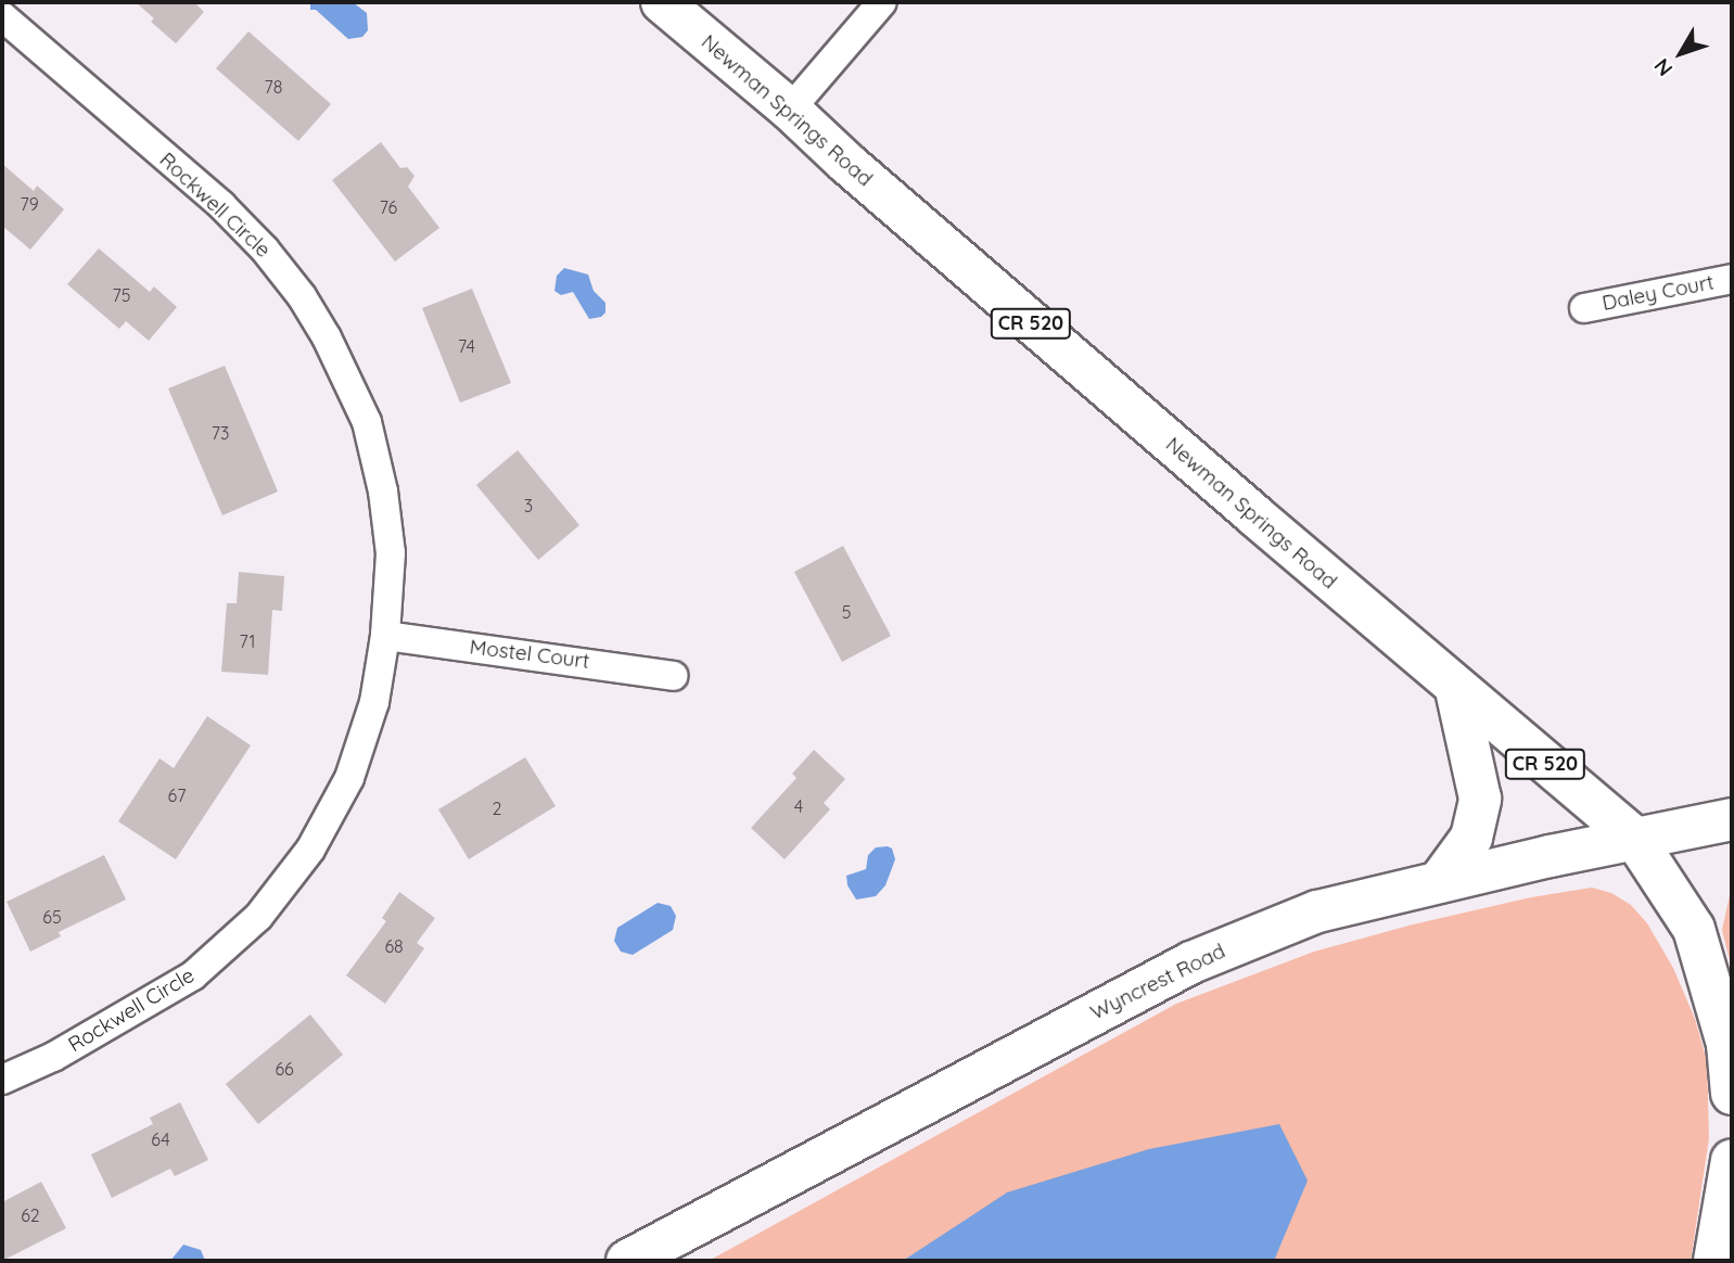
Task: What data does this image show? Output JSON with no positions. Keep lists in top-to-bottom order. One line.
{"streets":{"main road":["Newman Springs Road","CR 520","Wyncrest Road"],"street":["Rockwell Circle","Daley Court","Mostel Court"]},"crossings":[["Newman Springs Road","Wyncrest Road"],["Rockwell Circle","Mostel Court"]],"house_numbers":["78","79","76","75","74","73","3","5","71","67","4","2","65","68","66","64","62"],"north":"bottom left"}
